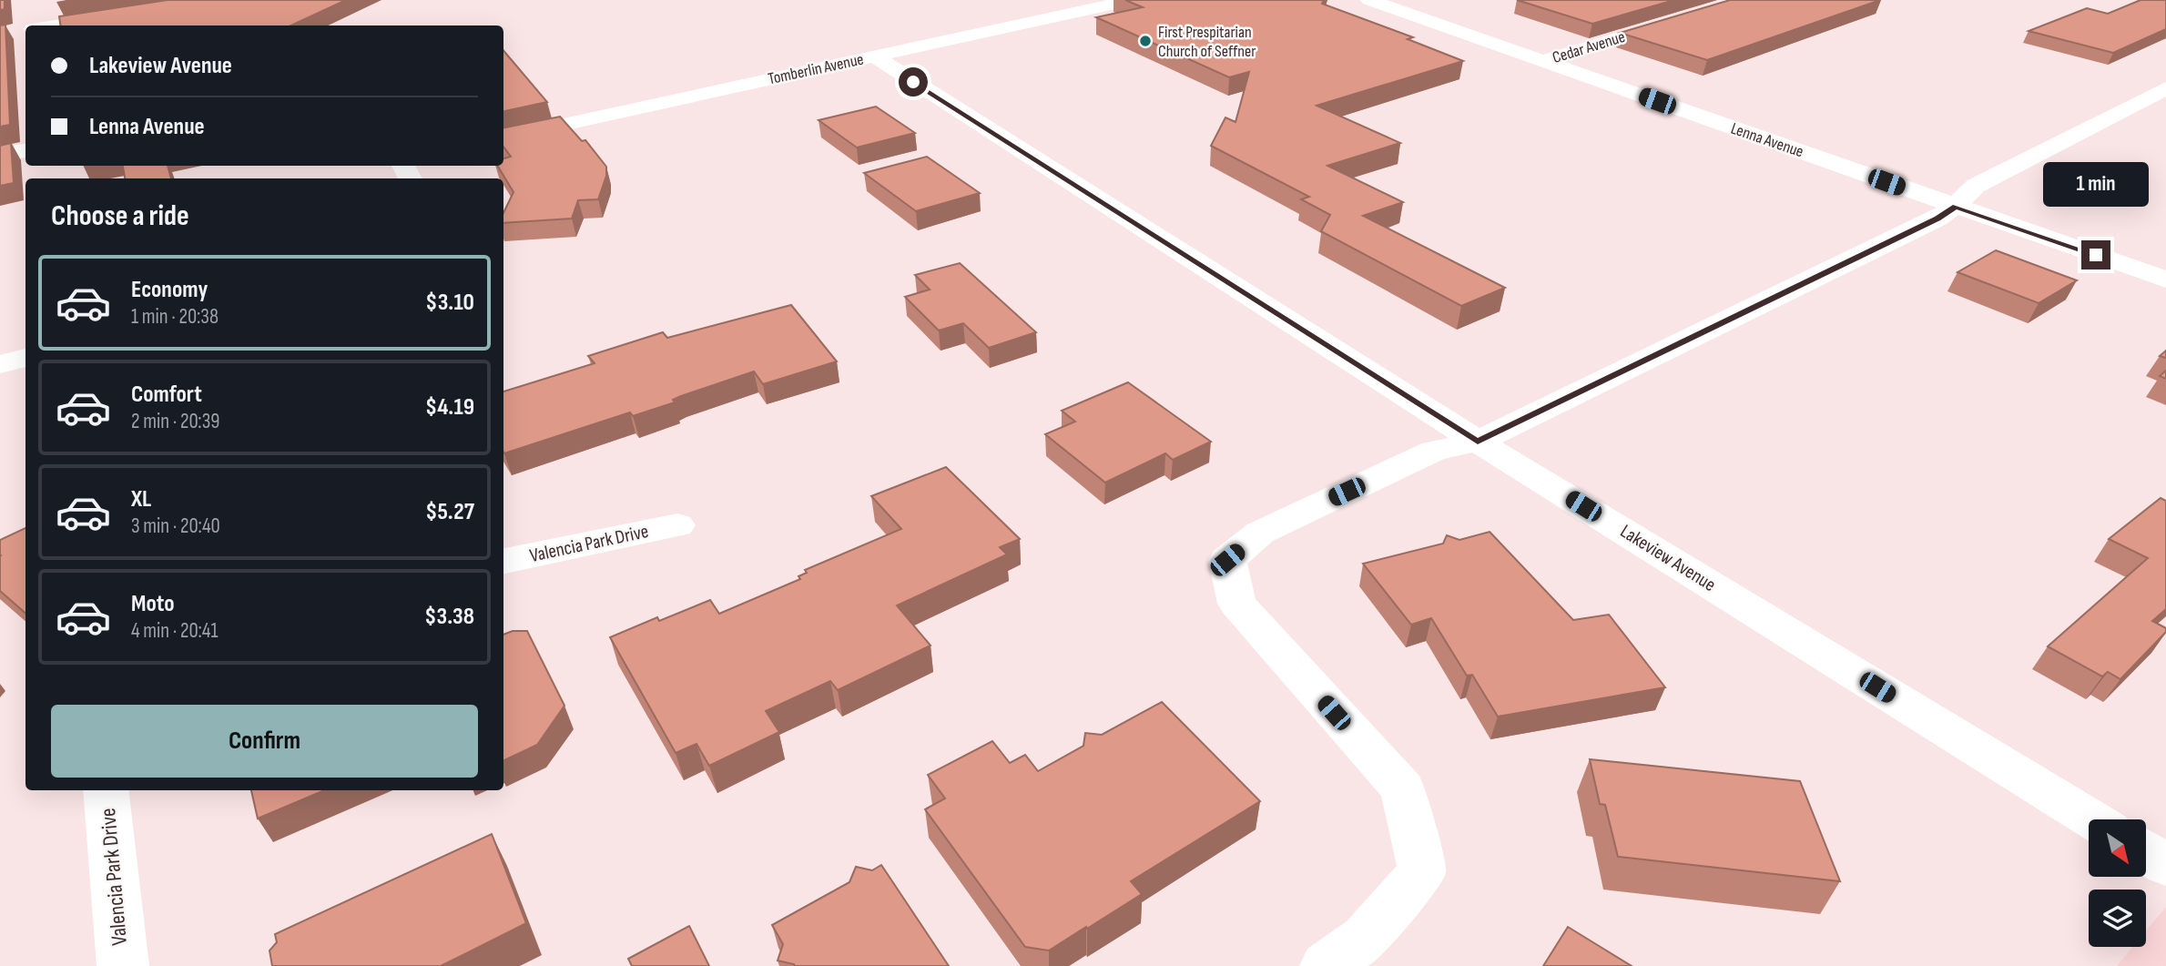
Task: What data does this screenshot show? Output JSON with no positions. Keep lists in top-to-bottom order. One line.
{"streets":{"street":["Cedar Avenue","Tomberlin Avenue","Lenna Avenue","Valencia Park Drive","Lakeview Avenue"]},"crossings":[["Cedar Avenue","Lenna Avenue"],["Tomberlin Avenue","Lakeview Avenue"]],"places":["First Prespitarian Church of Seffner"],"north":"bottom right","page":{"banner":["Lakeview Avenue","Lenna Avenue"],"bubble":"1 min","heading":"Choose a ride","list":[{"name":"Economy","note":"1 min · 20:38","value":"$3.10"},{"name":"Comfort","note":"2 min · 20:39","value":"$4.19"},{"name":"XL","note":"3 min · 20:40","value":"$5.27"},{"name":"Moto","note":"4 min · 20:41","value":"$3.38"}],"buttons":"Confirm"}}
